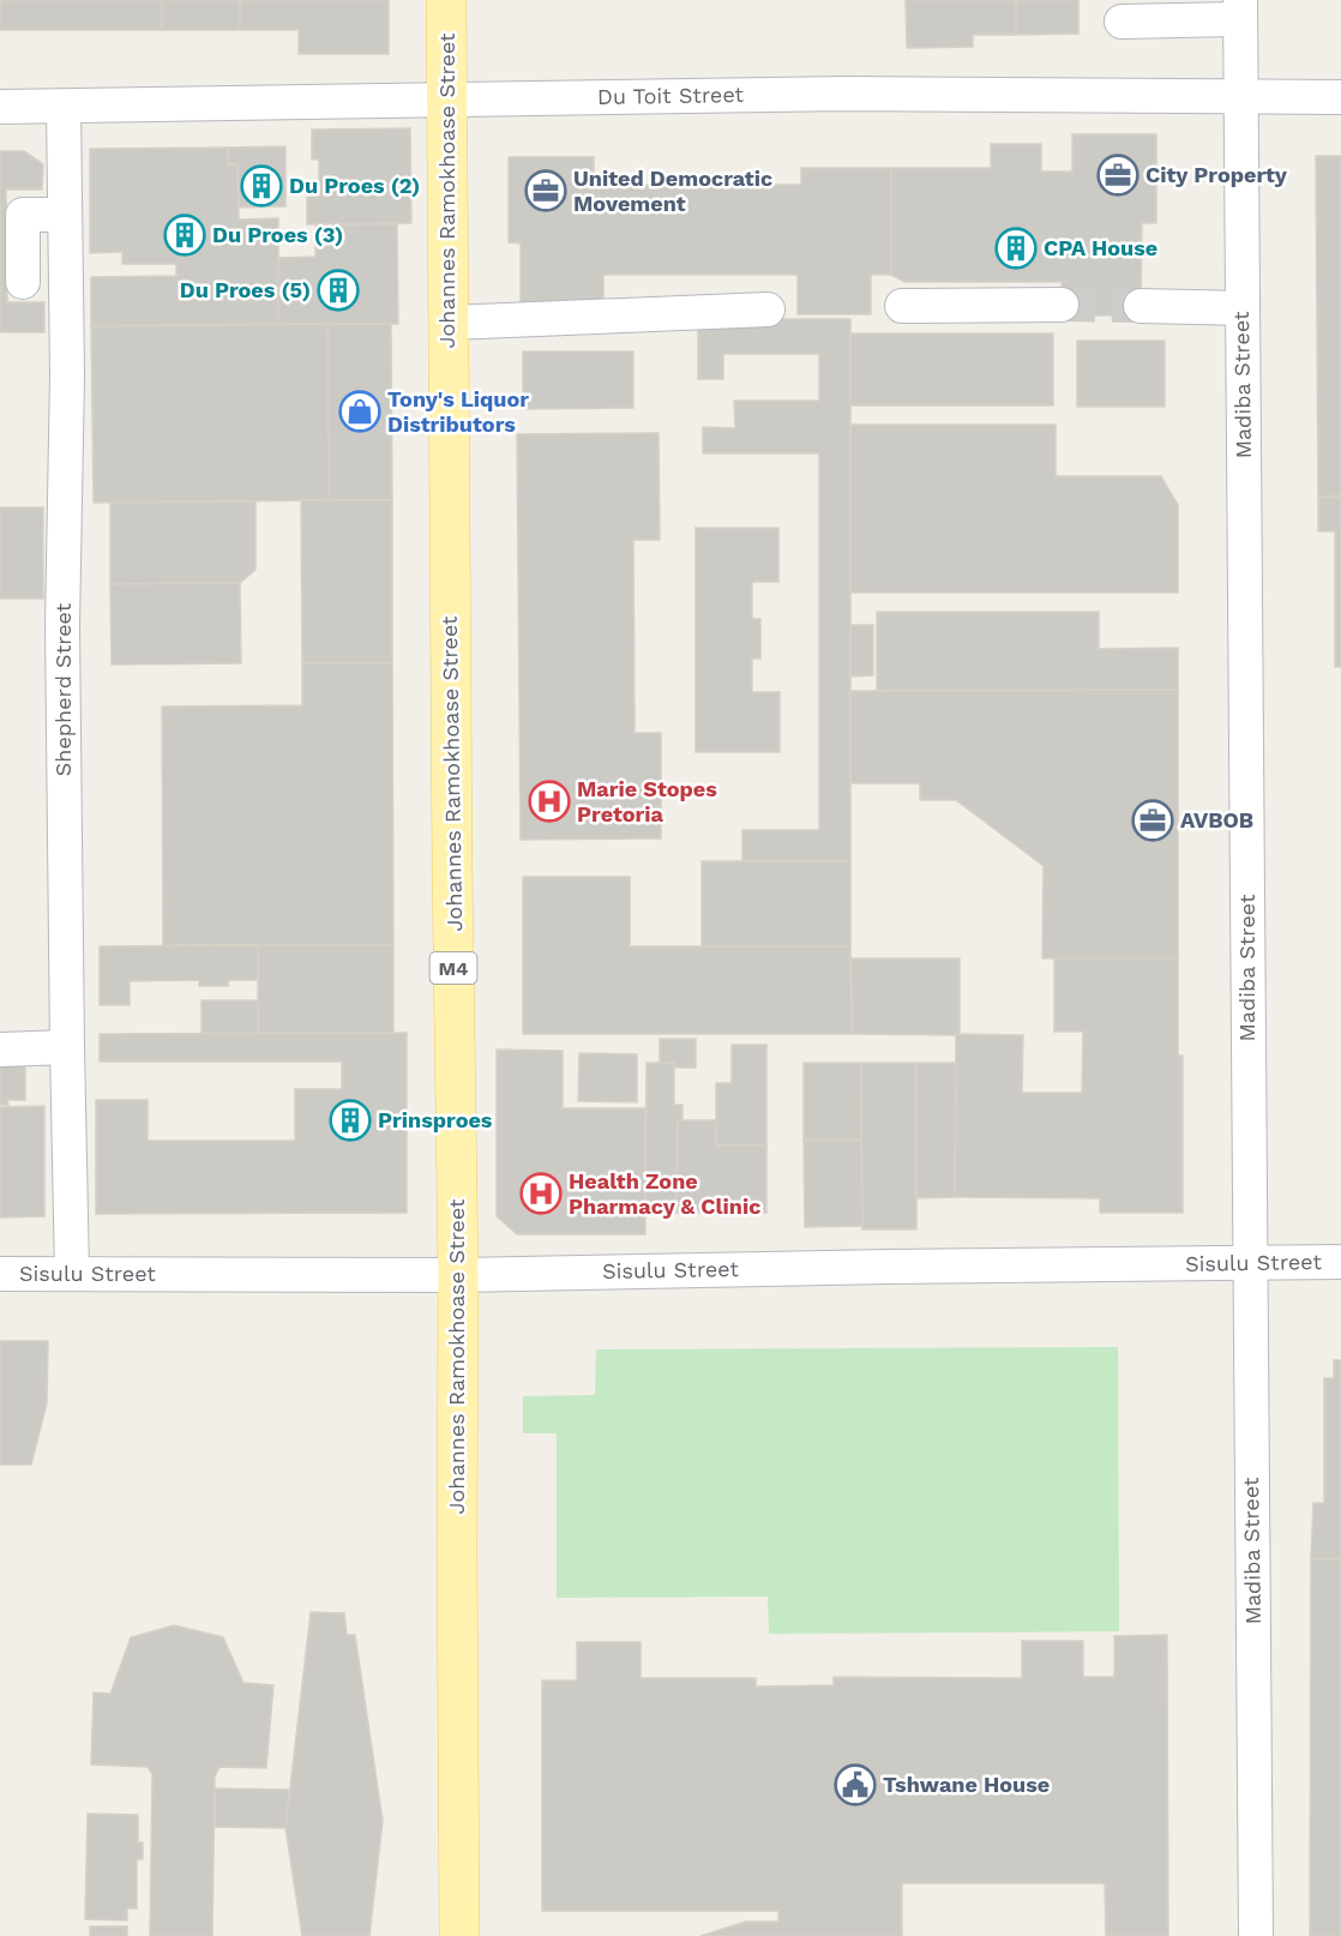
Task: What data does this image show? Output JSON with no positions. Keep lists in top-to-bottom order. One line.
{"streets":{"main road":["Johannes Ramokhoase Street","M4"],"street":["Du Toit Street","Madiba Street","Shepherd Street","Sisulu Street"]},"crossings":[["Du Toit Street","Johannes Ramokhoase Street"],["Du Toit Street","Madiba Street"],["Du Toit Street","Shepherd Street"],["Johannes Ramokhoase Street","Sisulu Street"],["Madiba Street","Sisulu Street"],["Shepherd Street","Sisulu Street"]],"places":{"office":["City Property","United Democratic Movement","AVBOB"],"building":["Du Proes (2)","Du Proes (3)","CPA House","Du Proes (5)","Prinsproes"],"shop":["Tony's Liquor Distributors"],"hospital":["Marie Stopes Pretoria","Health Zone Pharmacy & Clinic"],"public building":["Tshwane House"]}}
